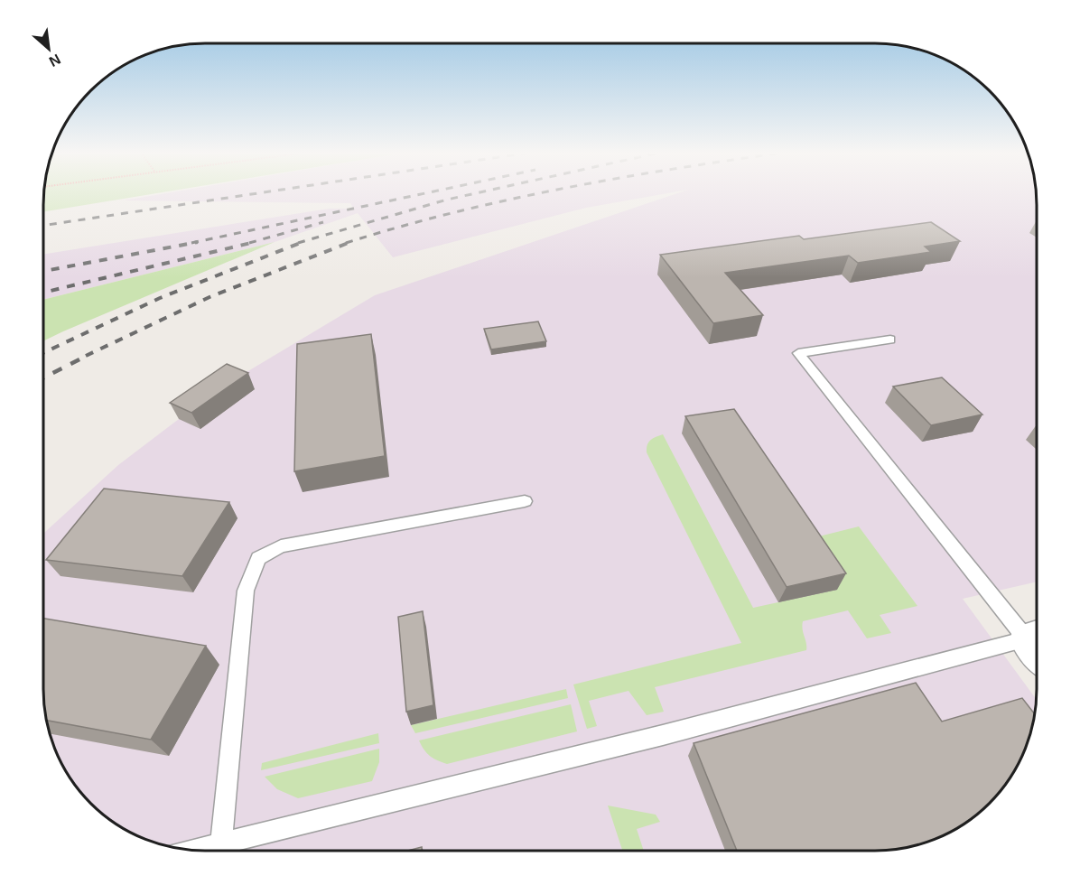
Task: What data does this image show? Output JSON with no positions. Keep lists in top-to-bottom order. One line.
{"north":"bottom right"}
